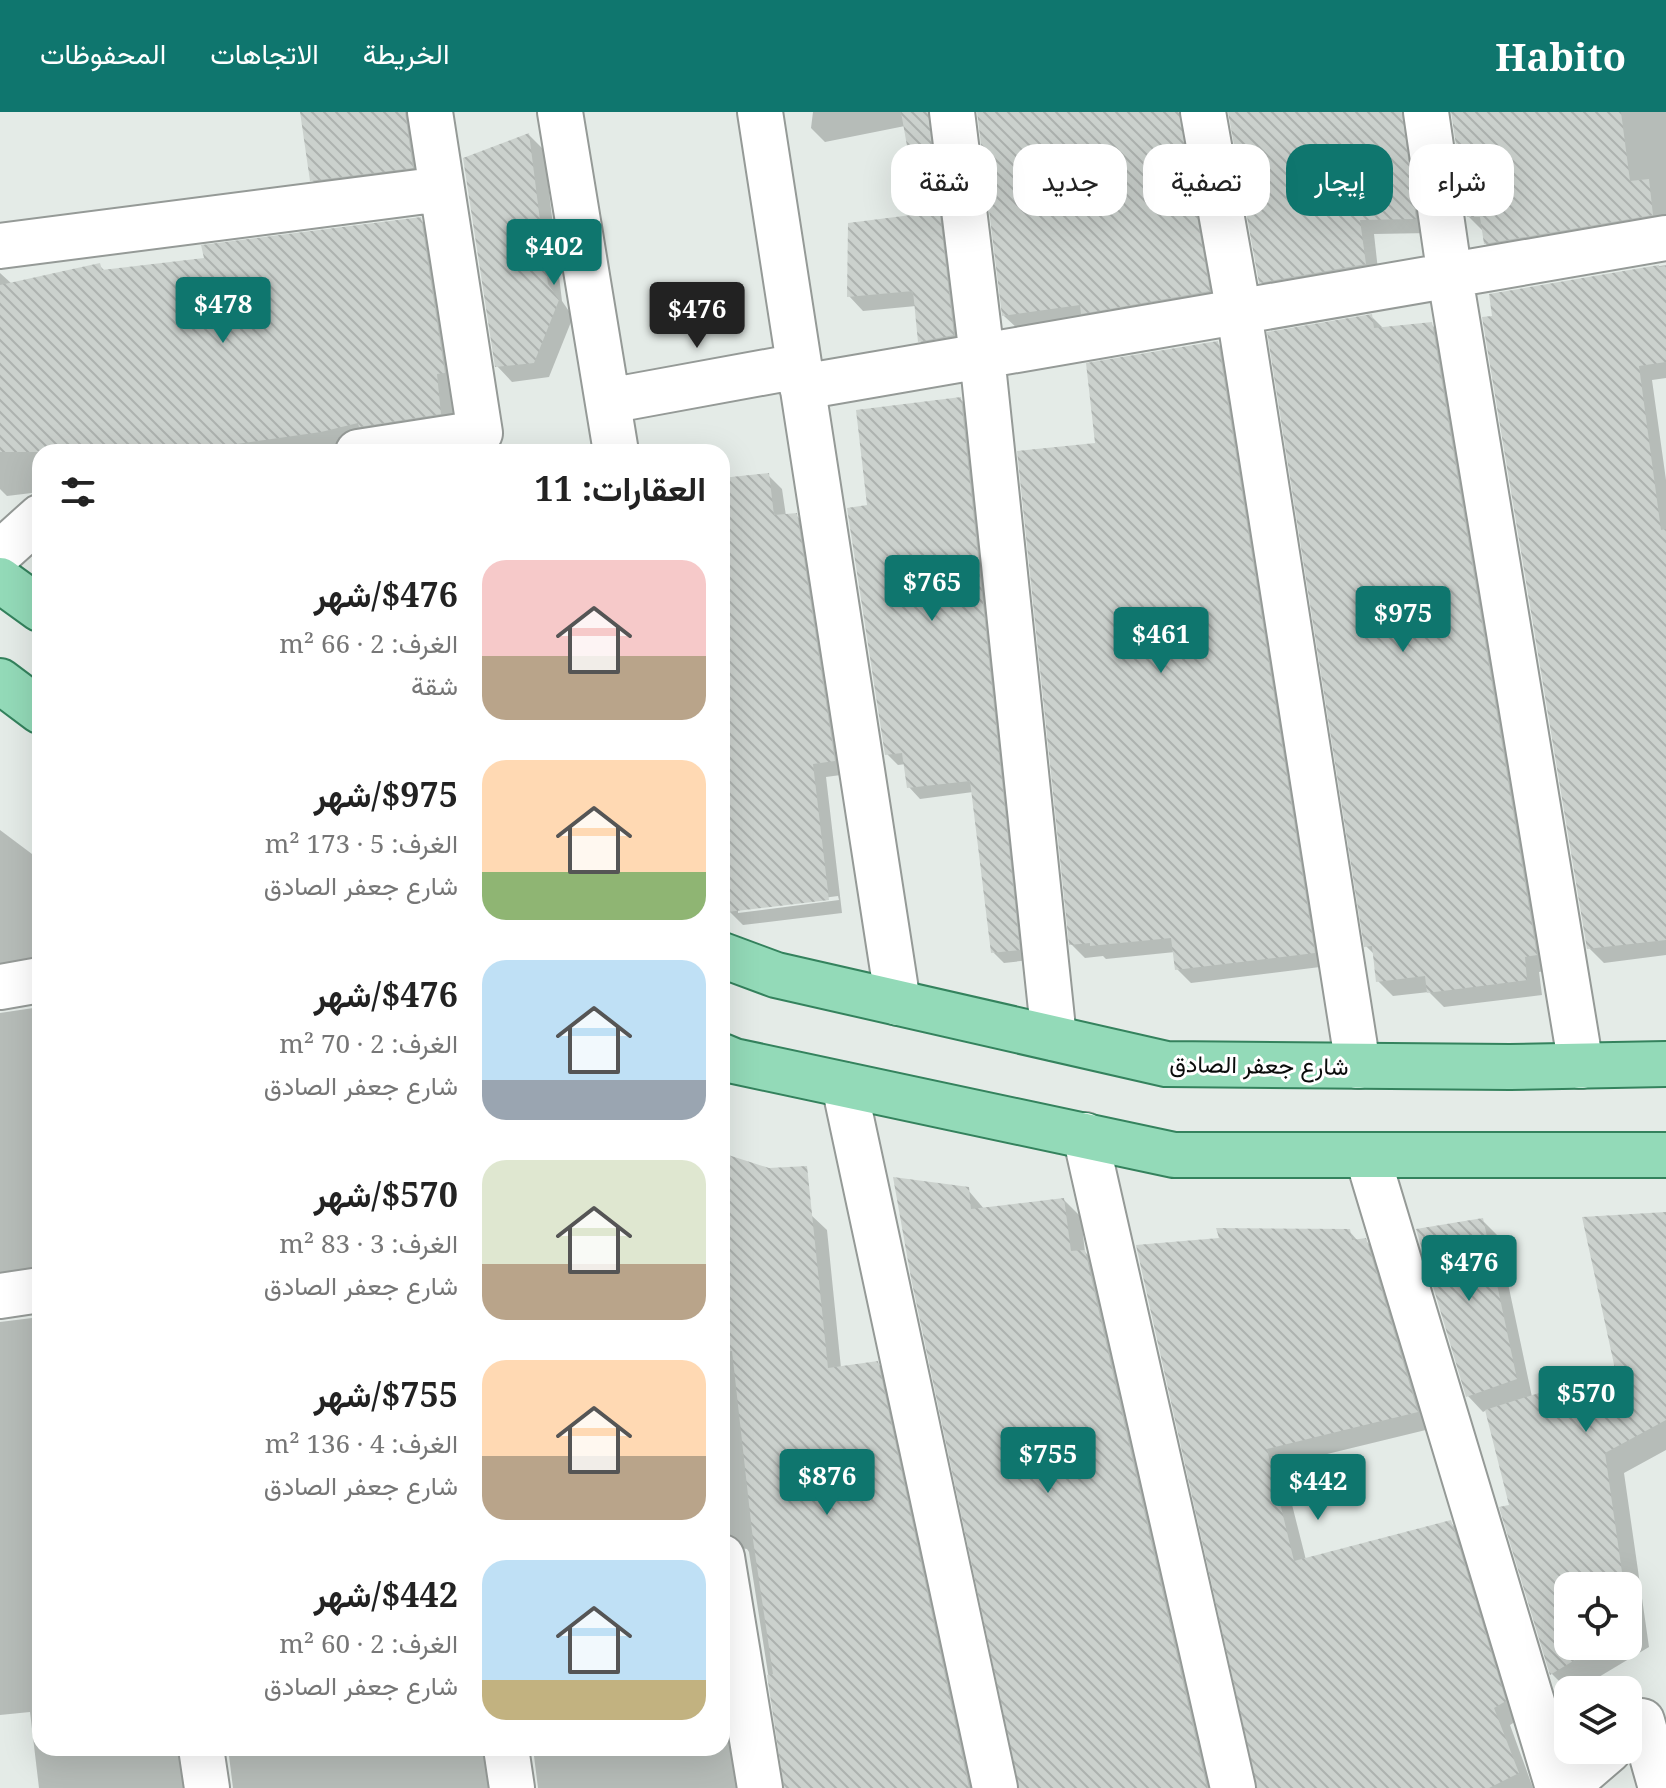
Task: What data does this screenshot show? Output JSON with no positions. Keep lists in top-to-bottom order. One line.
{"streets":{"main road":["شارع جعفر الصادق"]},"page":{"header":"Habito","nav":["الخريطة","الاتجاهات","المحفوظات"],"chip":["شراء","إيجار","تصفية","جديد","شقة"],"price":["$402","$478","$476","$765","$975","$461","$476","$570","$755","$876","$442"],"heading":"العقارات: 11","list":[{"name":"$476/شهر","note":"الغرف: 2 · 66 m² · شقة"},{"name":"$975/شهر","note":"الغرف: 5 · 173 m² · شارع جعفر الصادق"},{"name":"$476/شهر","note":"الغرف: 2 · 70 m² · شارع جعفر الصادق"},{"name":"$570/شهر","note":"الغرف: 3 · 83 m² · شارع جعفر الصادق"},{"name":"$755/شهر","note":"الغرف: 4 · 136 m² · شارع جعفر الصادق"},{"name":"$442/شهر","note":"الغرف: 2 · 60 m² · شارع جعفر الصادق"}]}}
